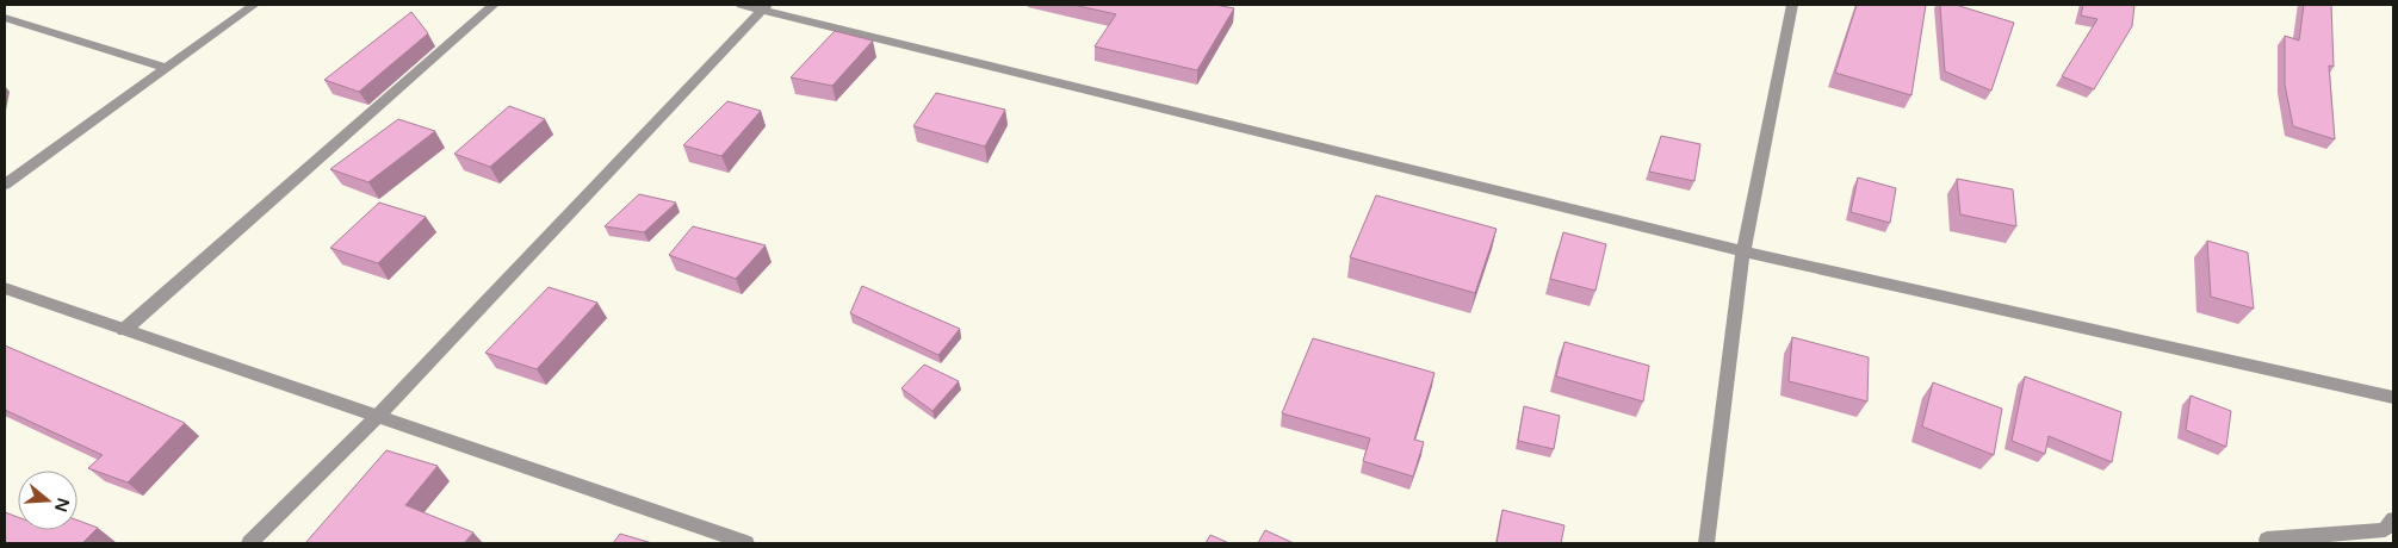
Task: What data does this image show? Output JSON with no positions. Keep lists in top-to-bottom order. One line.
{"north":"right"}
